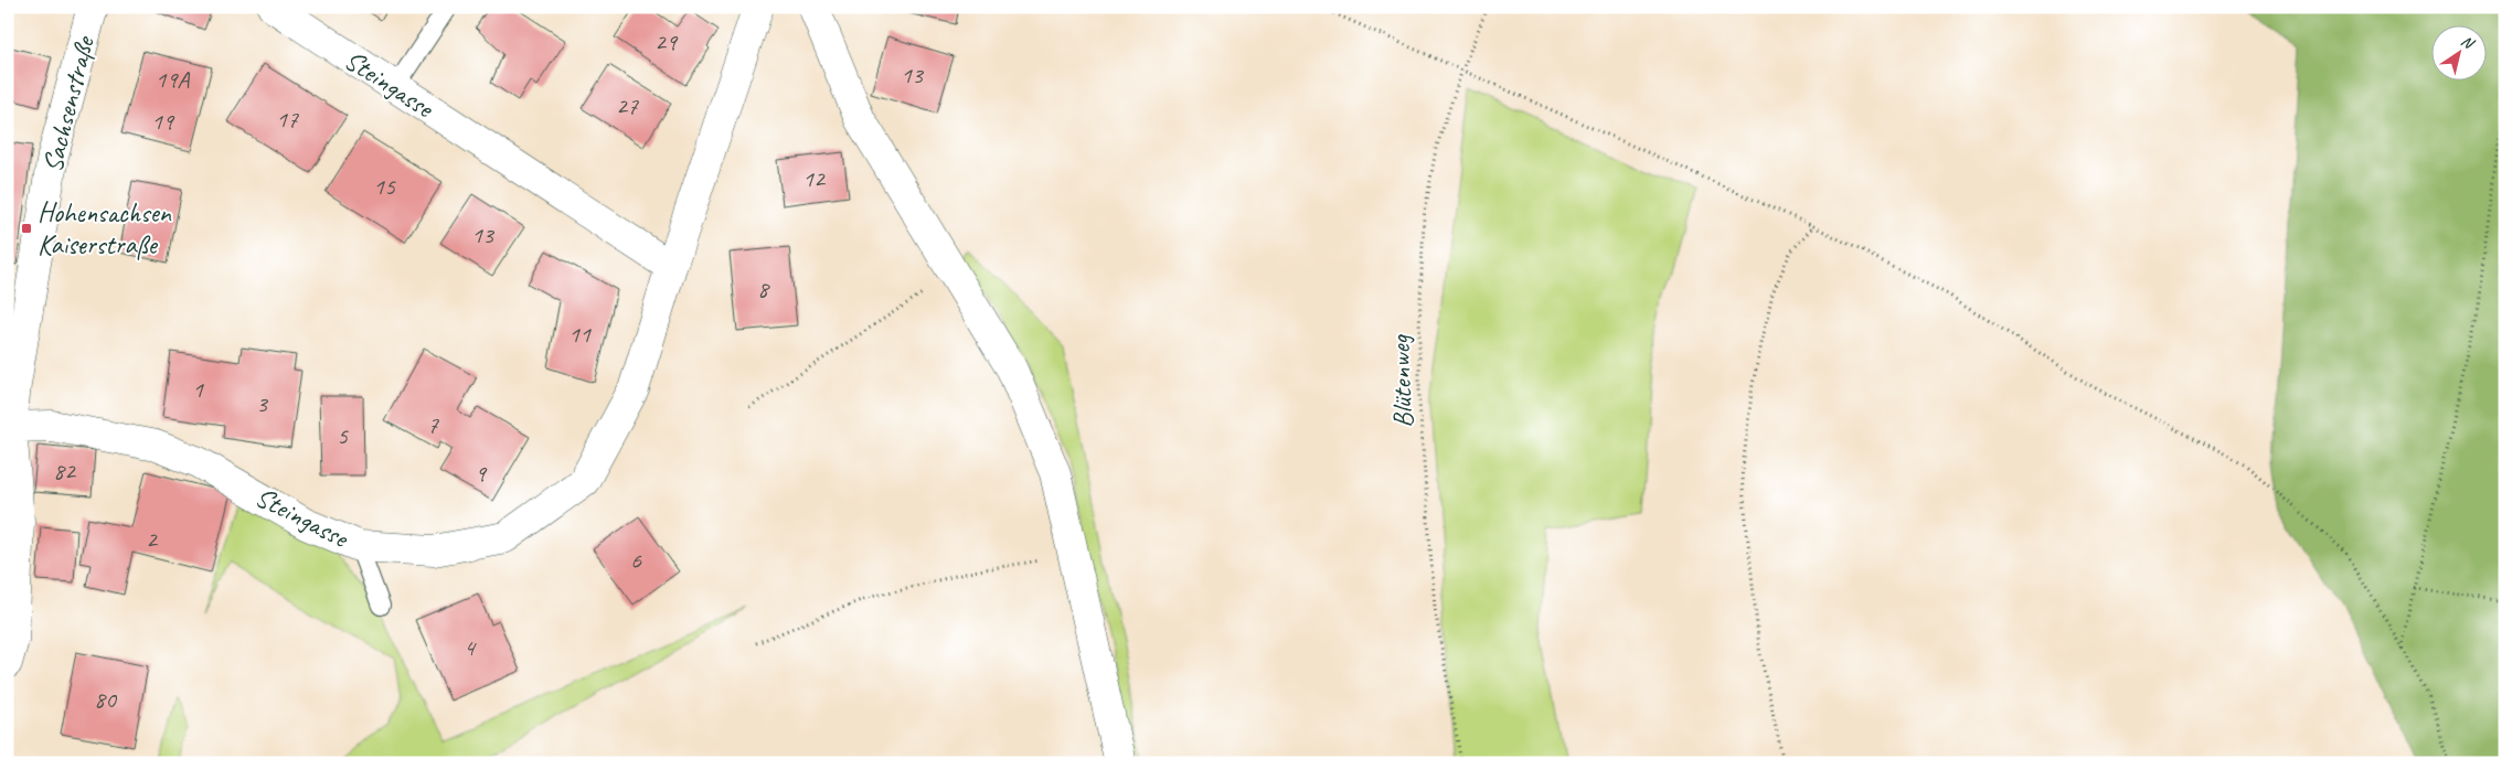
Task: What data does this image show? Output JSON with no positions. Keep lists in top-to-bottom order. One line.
{"streets":{"street":["Steingasse","Sachsenstraße"],"path":["Blütenweg"]},"crossings":[["Steingasse","Sachsenstraße"]],"places":{"transit":["Hohensachsen Kaiserstraße"]},"house_numbers":["29","13","19A","27","17","19","12","15","13","8","11","1","3","7","5","82","9","2","6","4","80"],"north":"top right"}
